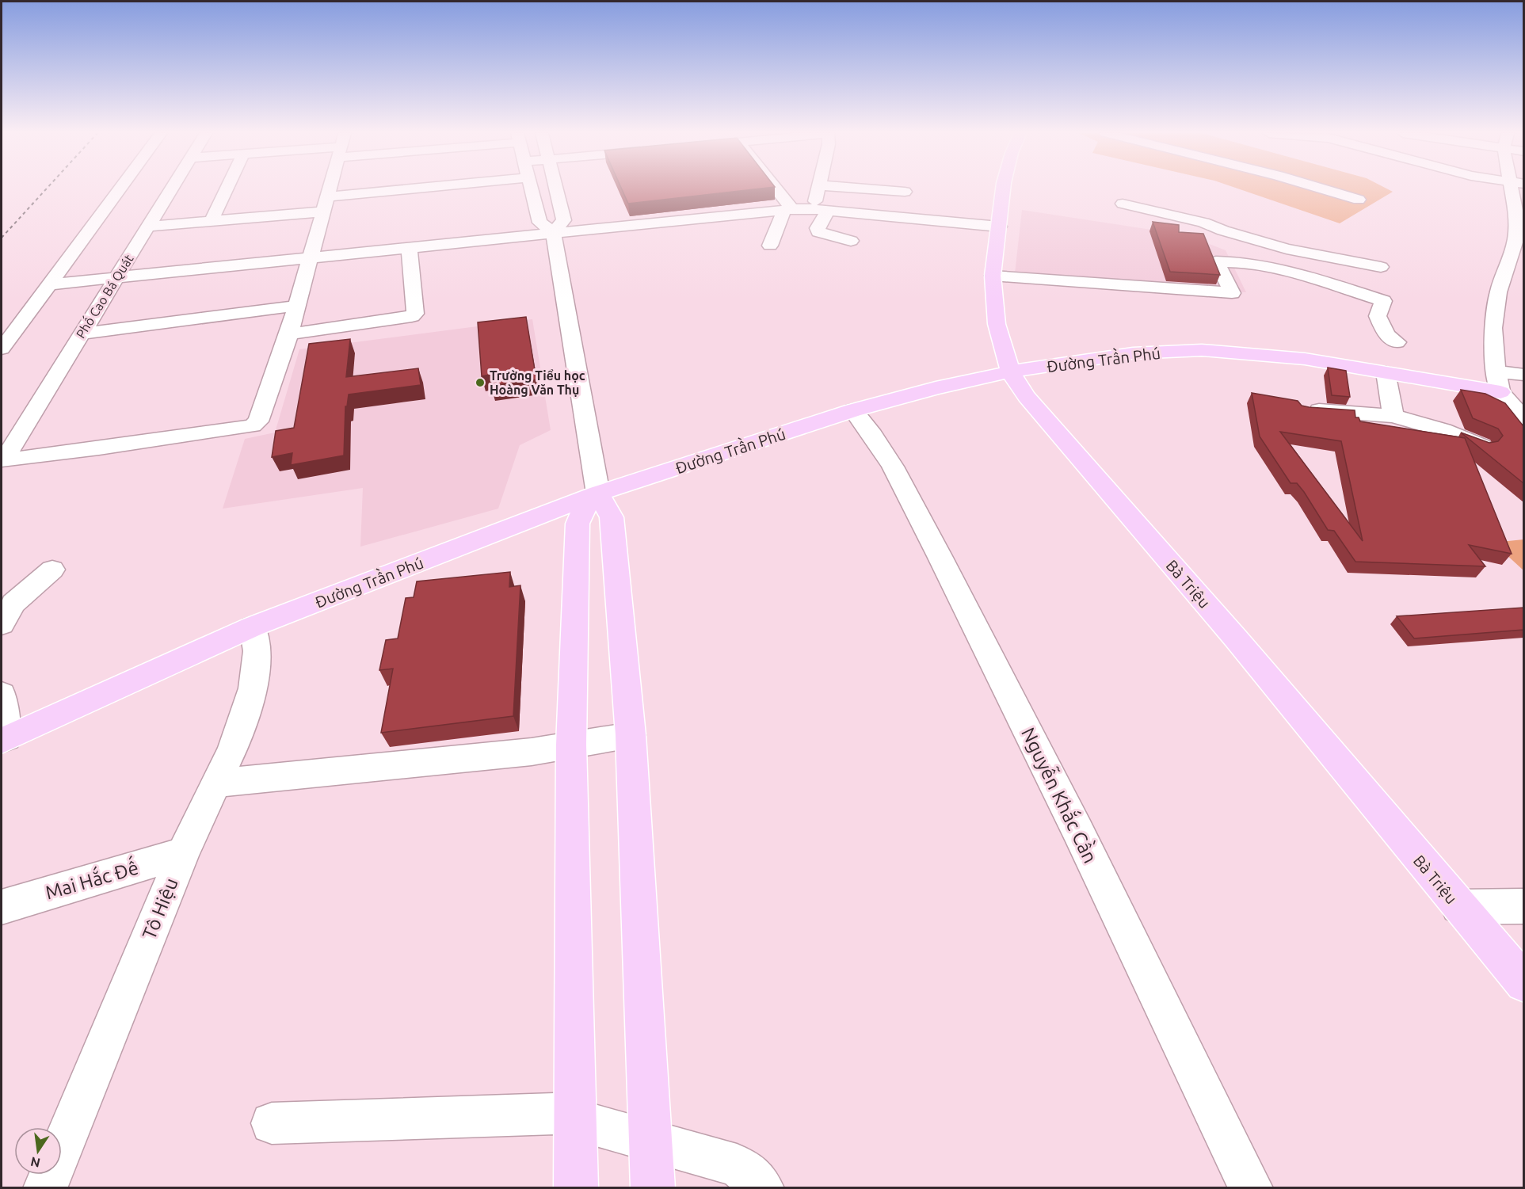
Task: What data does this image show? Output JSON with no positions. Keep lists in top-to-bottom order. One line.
{"streets":{"main road":["Đường Trần Phú","Bà Triệu"],"street":["Phố Cao Bá Quát","Nguyễn Khắc Cần","Mai Hắc Đế","Tô Hiệu"]},"crossings":[["Đường Trần Phú","Bà Triệu"],["Đường Trần Phú","Nguyễn Khắc Cần"],["Đường Trần Phú","Tô Hiệu"],["Mai Hắc Đế","Tô Hiệu"]],"places":["Trường Tiểu học Hoàng Văn Thụ"],"north":"bottom"}
